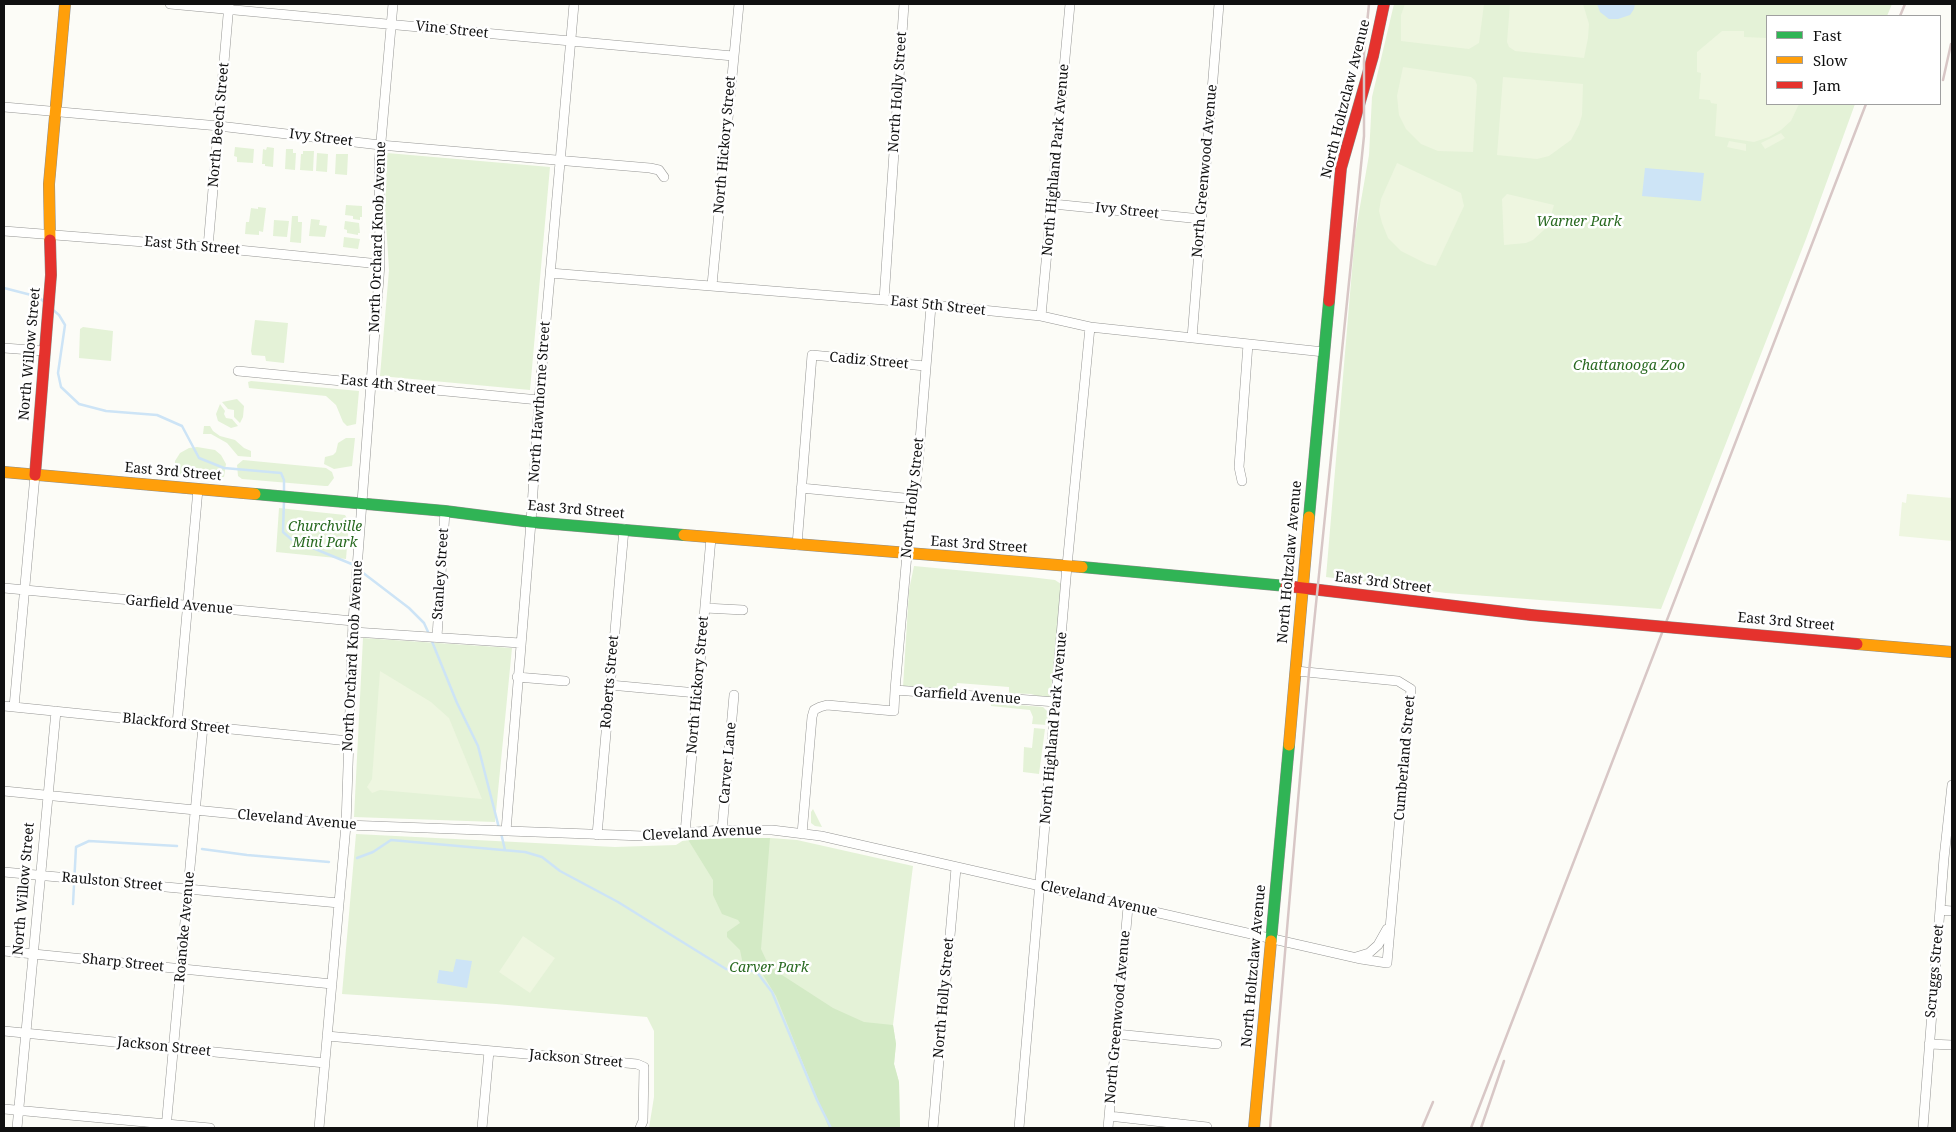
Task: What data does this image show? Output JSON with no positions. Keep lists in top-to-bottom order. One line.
{"streets":{"main road":["North Holtzclaw Avenue","North Willow Street","East 3rd Street"],"street":["Vine Street","North Holly Street","North Beech Street","Ivy Street","North Hickory Street","North Highland Park Avenue","North Greenwood Avenue","North Orchard Knob Avenue","East 5th Street","Cadiz Street","East 4th Street","North Hawthorne Street","Stanley Street","Garfield Avenue","Roberts Street","Blackford Street","Cumberland Street","Carver Lane","Cleveland Avenue","Raulston Street","Roanoke Avenue","Sharp Street","Scruggs Street","Jackson Street"]},"crossings":[["Vine Street","North Beech Street"],["Vine Street","North Hickory Street"],["Vine Street","North Orchard Knob Avenue"],["Vine Street","North Hawthorne Street"],["North Holly Street","East 5th Street"],["North Holly Street","Cadiz Street"],["North Holly Street","East 3rd Street"],["North Holly Street","Garfield Avenue"],["North Holly Street","Cleveland Avenue"],["North Holtzclaw Avenue","East 5th Street"],["North Holtzclaw Avenue","East 3rd Street"],["North Holtzclaw Avenue","Cumberland Street"],["North Holtzclaw Avenue","Cleveland Avenue"],["North Beech Street","Ivy Street"],["North Beech Street","East 5th Street"],["Ivy Street","North Highland Park Avenue"],["Ivy Street","North Greenwood Avenue"],["Ivy Street","North Orchard Knob Avenue"],["Ivy Street","North Willow Street"],["Ivy Street","North Hawthorne Street"],["North Hickory Street","East 5th Street"],["North Hickory Street","East 3rd Street"],["North Hickory Street","Cleveland Avenue"],["North Highland Park Avenue","East 5th Street"],["North Highland Park Avenue","East 3rd Street"],["North Highland Park Avenue","Garfield Avenue"],["North Highland Park Avenue","Cleveland Avenue"],["North Greenwood Avenue","East 5th Street"],["North Greenwood Avenue","Cleveland Avenue"],["North Orchard Knob Avenue","East 5th Street"],["North Orchard Knob Avenue","East 4th Street"],["North Orchard Knob Avenue","East 3rd Street"],["North Orchard Knob Avenue","Garfield Avenue"],["North Orchard Knob Avenue","Blackford Street"],["North Orchard Knob Avenue","Cleveland Avenue"],["North Orchard Knob Avenue","Raulston Street"],["North Orchard Knob Avenue","Sharp Street"],["North Orchard Knob Avenue","Jackson Street"],["East 5th Street","North Willow Street"],["East 5th Street","North Hawthorne Street"],["North Willow Street","East 3rd Street"],["North Willow Street","Garfield Avenue"],["North Willow Street","Blackford Street"],["North Willow Street","Cleveland Avenue"],["North Willow Street","Raulston Street"],["North Willow Street","Sharp Street"],["North Willow Street","Jackson Street"],["East 4th Street","North Hawthorne Street"],["North Hawthorne Street","East 3rd Street"],["North Hawthorne Street","Cleveland Avenue"],["East 3rd Street","Stanley Street"],["East 3rd Street","Roberts Street"],["Garfield Avenue","Cleveland Avenue"],["Roberts Street","Cleveland Avenue"],["Blackford Street","Roanoke Avenue"],["Cumberland Street","Cleveland Avenue"],["Carver Lane","Cleveland Avenue"],["Cleveland Avenue","Roanoke Avenue"],["Raulston Street","Roanoke Avenue"],["Roanoke Avenue","Sharp Street"],["Roanoke Avenue","Jackson Street"]],"parks":["Warner Park","Chattanooga Zoo","Churchville Mini Park","Carver Park"],"legend":["Fast","Slow","Jam"]}
